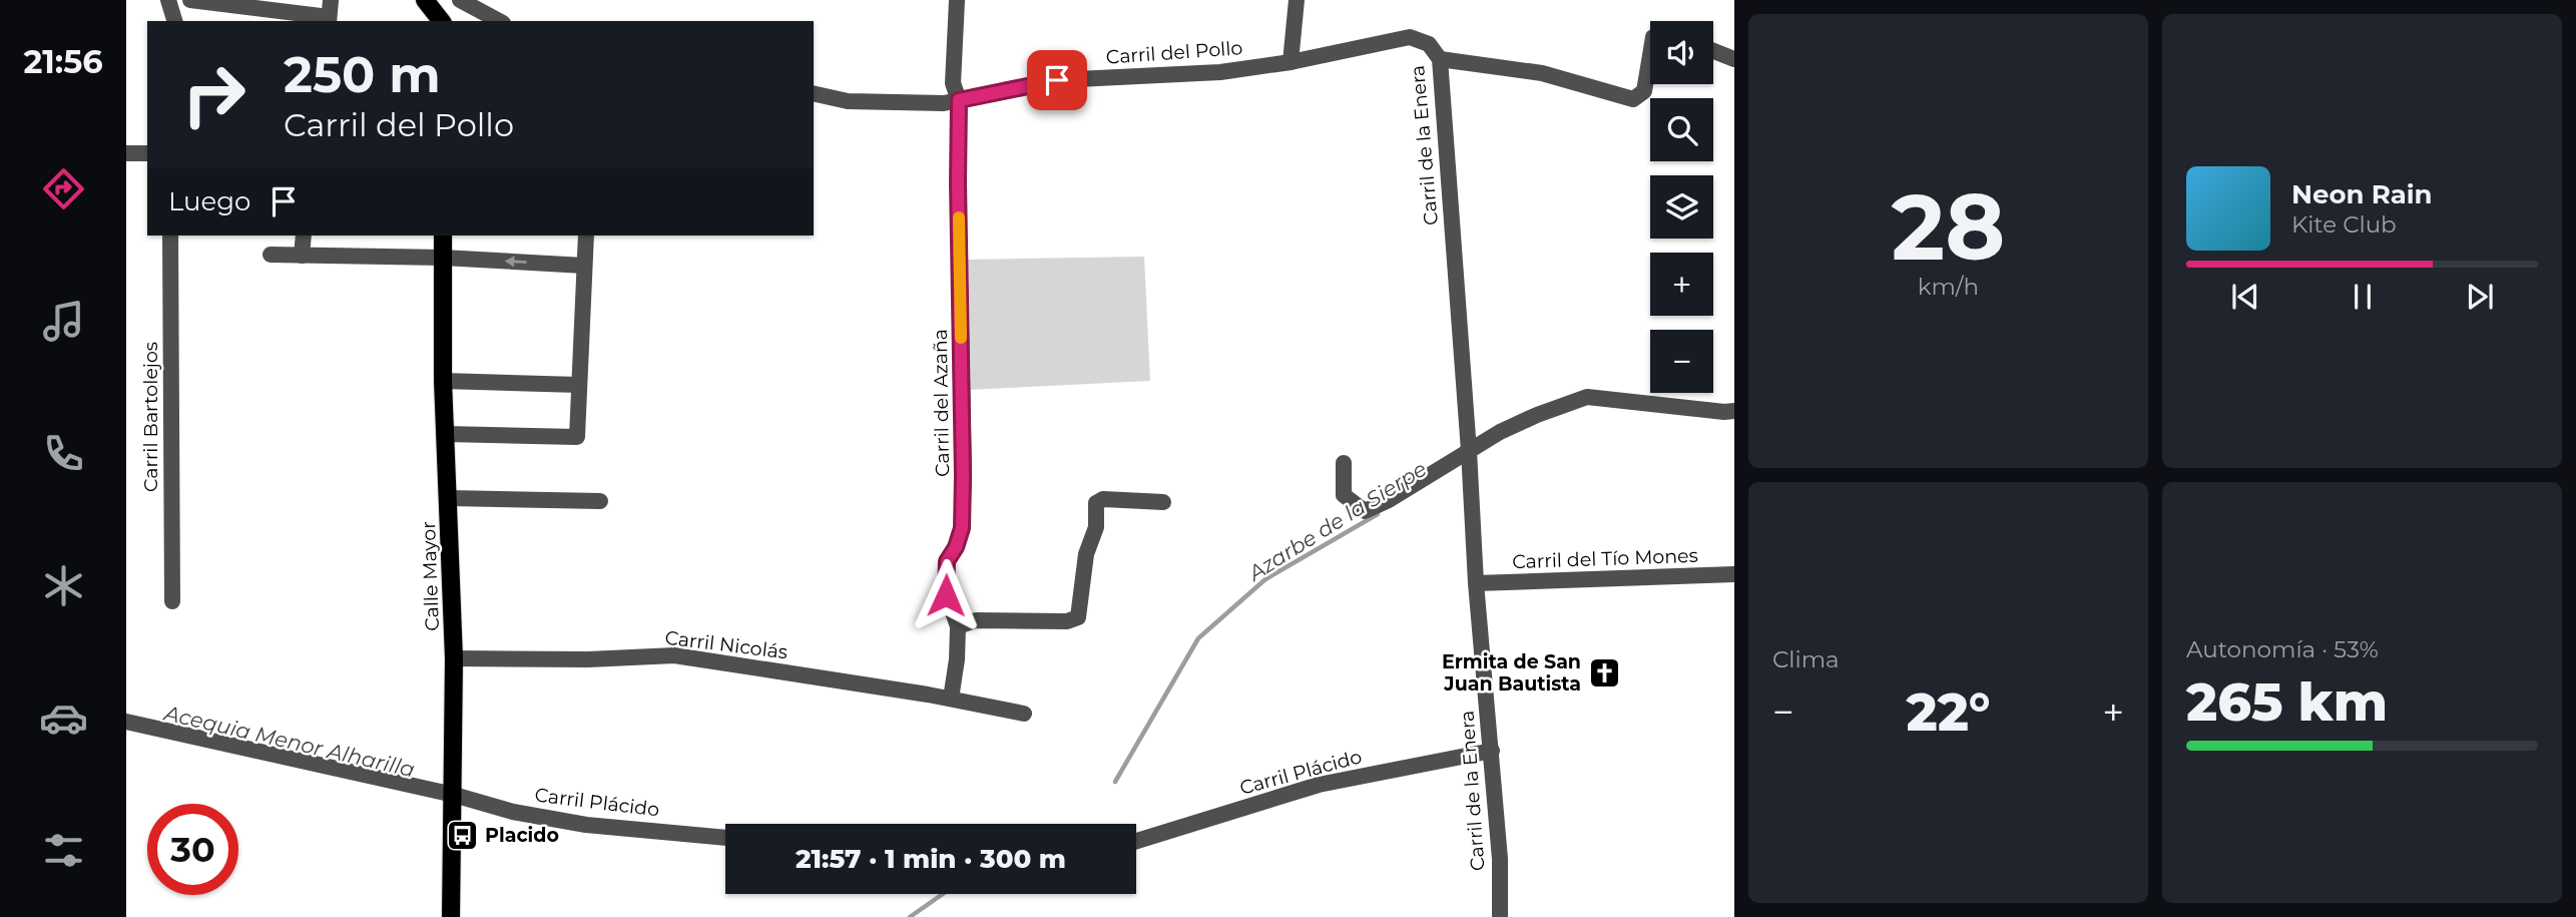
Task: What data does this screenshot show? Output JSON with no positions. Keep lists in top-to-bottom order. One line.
{"streets":{"main road":["Calle Mayor"],"street":["Carril del Pollo","Carril de la Enera","Carril del Azaña","Carril Bartolejos","Carril del Tío Mones","Carril Nicolás","Carril Plácido"]},"crossings":[["Carril del Pollo","Carril de la Enera"],["Carril del Pollo","Carril del Azaña"],["Carril de la Enera","Carril del Tío Mones"],["Carril de la Enera","Carril Plácido"],["Carril del Azaña","Carril Nicolás"],["Calle Mayor","Carril Nicolás"],["Calle Mayor","Carril Plácido"]],"water":["Azarbe de la Sierpe","Acequia Menor Alharilla"],"places":{"church":["Ermita de San Juan Bautista"],"bus stop":["Placido"]},"page":{"tabs":"21:56","tile":[["28","km/h"],"Clima",["Autonomía · 53%","265 km"]],"map_buttons":["+","−"],"turn":["250 m","Carril del Pollo"],"song":["Neon Rain","Kite Club"],"then":"Luego","heat":["−","22°","+"],"limit":"30","trip":"21:57 · 1 min · 300 m"}}
